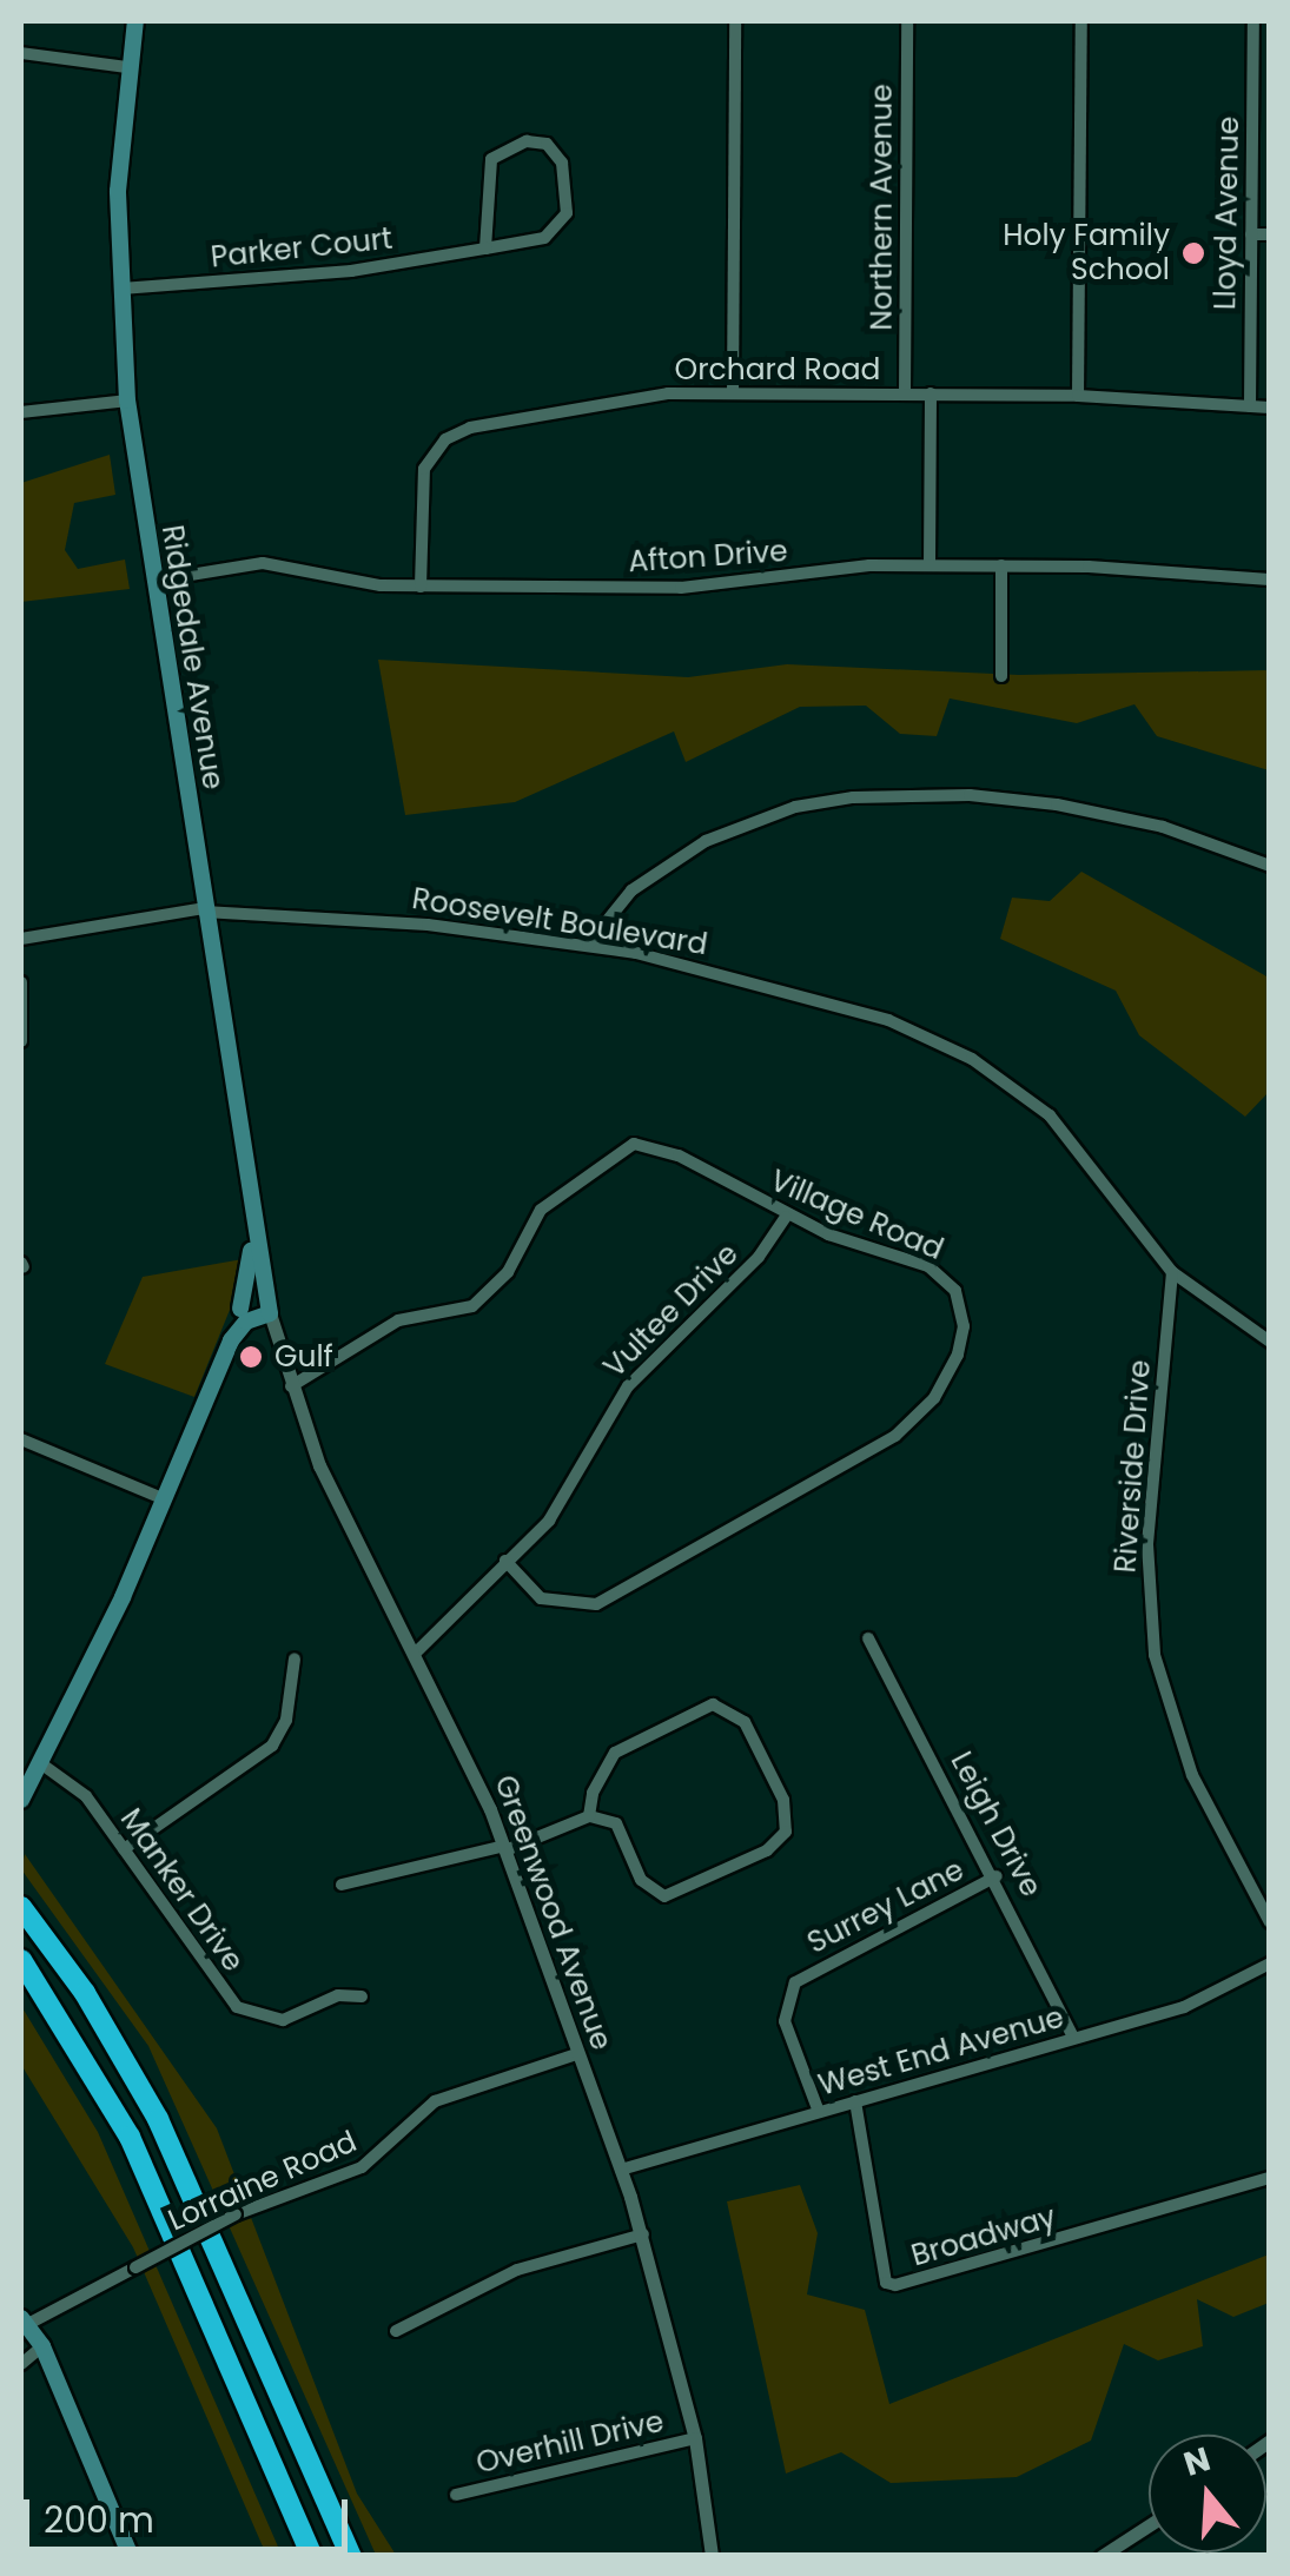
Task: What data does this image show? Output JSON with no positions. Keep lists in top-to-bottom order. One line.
{"streets":{"main road":["Ridgedale Avenue"],"street":["Northern Avenue","Lloyd Avenue","Parker Court","Orchard Road","Afton Drive","Roosevelt Boulevard","Village Road","Vultee Drive","Riverside Drive","Leigh Drive","Manker Drive","Surrey Lane","Greenwood Avenue","West End Avenue","Lorraine Road","Broadway","Overhill Drive"]},"crossings":[["Northern Avenue","Orchard Road"],["Lloyd Avenue","Orchard Road"],["Parker Court","Ridgedale Avenue"],["Orchard Road","Afton Drive"],["Afton Drive","Ridgedale Avenue"],["Ridgedale Avenue","Roosevelt Boulevard"],["Ridgedale Avenue","Greenwood Avenue"],["Roosevelt Boulevard","Riverside Drive"],["Village Road","Vultee Drive"],["Village Road","Greenwood Avenue"],["Vultee Drive","Greenwood Avenue"],["Leigh Drive","Surrey Lane"],["Leigh Drive","West End Avenue"],["Surrey Lane","West End Avenue"],["Greenwood Avenue","West End Avenue"],["Greenwood Avenue","Lorraine Road"],["Greenwood Avenue","Overhill Drive"],["West End Avenue","Broadway"]],"places":["Holy Family School","Gulf"],"scale_bar":"200 m","north":"top"}
